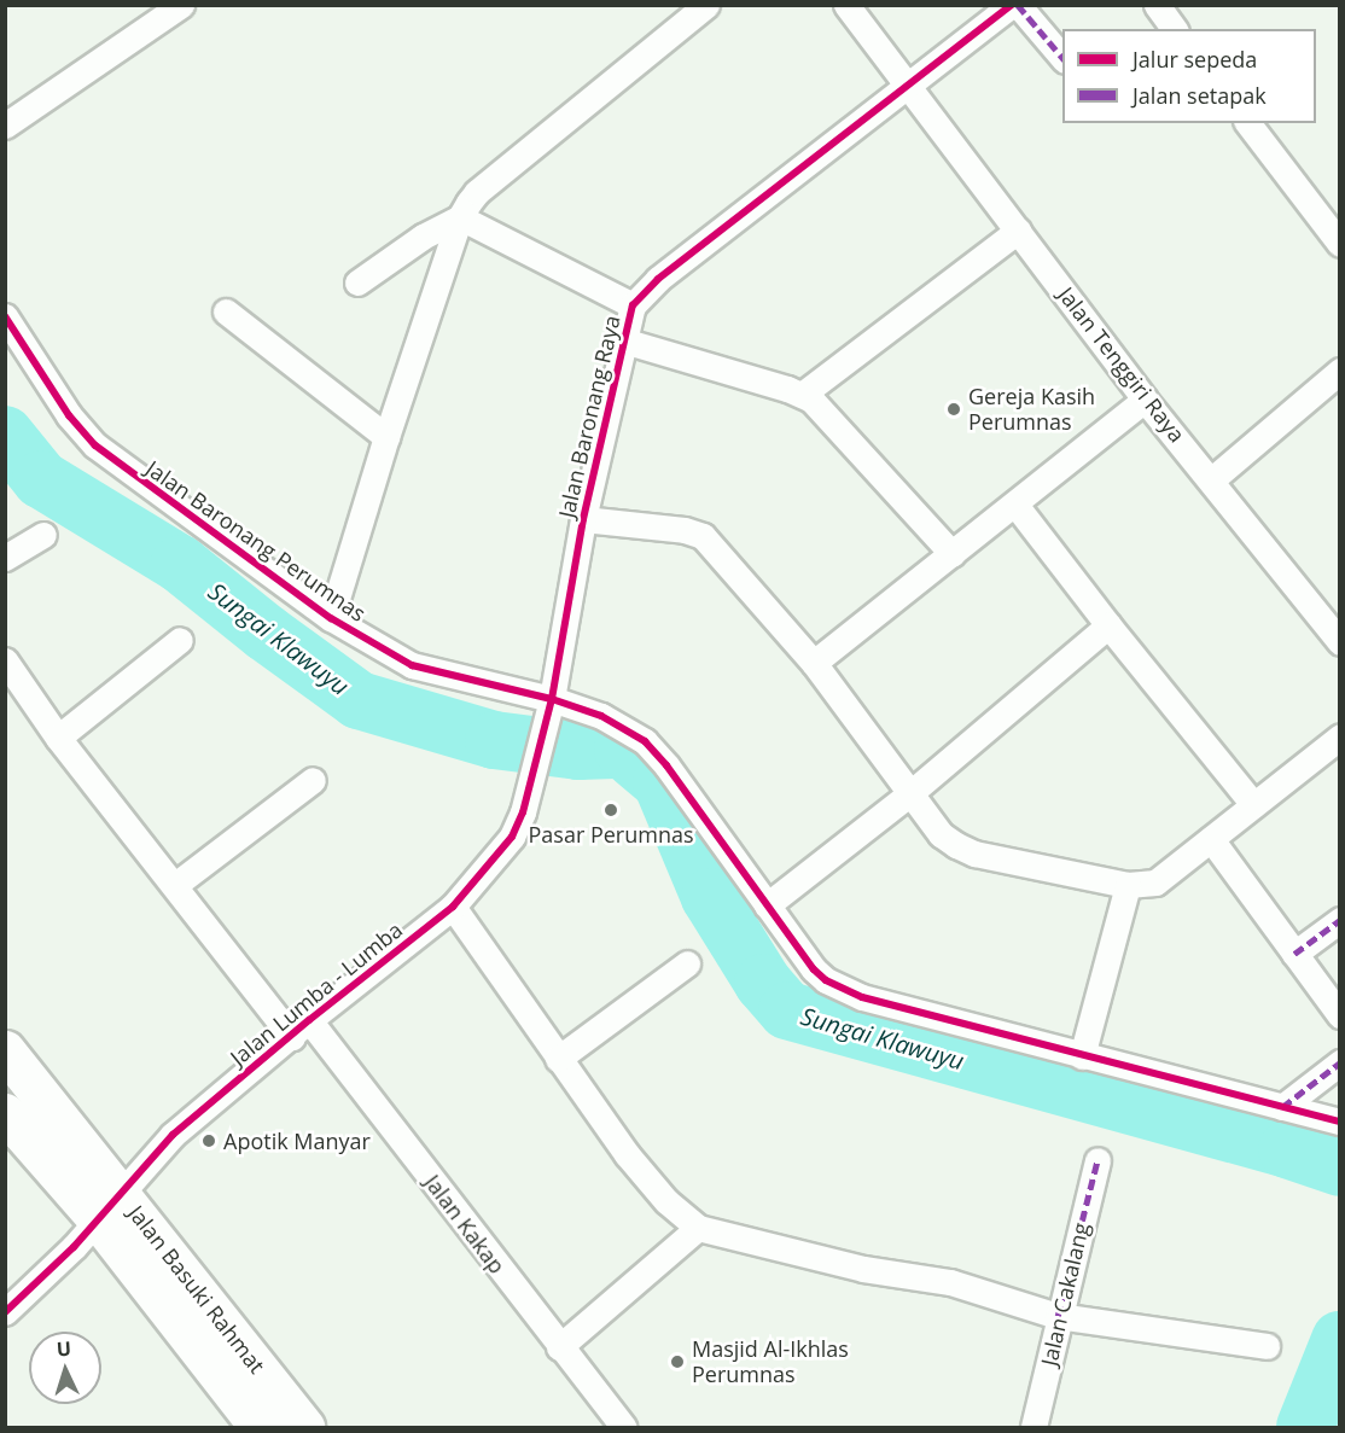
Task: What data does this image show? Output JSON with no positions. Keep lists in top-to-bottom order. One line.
{"streets":{"highway":["Jalan Basuki Rahmat"],"street":["Jalan Tenggiri Raya","Jalan Baronang Raya","Jalan Baronang Perumnas","Jalan Lumba - Lumba","Jalan Kakap","Jalan Cakalang"]},"crossings":[["Jalan Tenggiri Raya","Jalan Baronang Raya"],["Jalan Baronang Raya","Jalan Baronang Perumnas"],["Jalan Baronang Raya","Jalan Lumba - Lumba"],["Jalan Lumba - Lumba","Jalan Kakap"],["Jalan Lumba - Lumba","Jalan Basuki Rahmat"]],"water":["Sungai Klawuyu"],"places":["Gereja Kasih Perumnas","Pasar Perumnas","Apotik Manyar","Masjid Al-Ikhlas Perumnas"],"legend":["Jalur sepeda","Jalan setapak"],"north":"top"}
